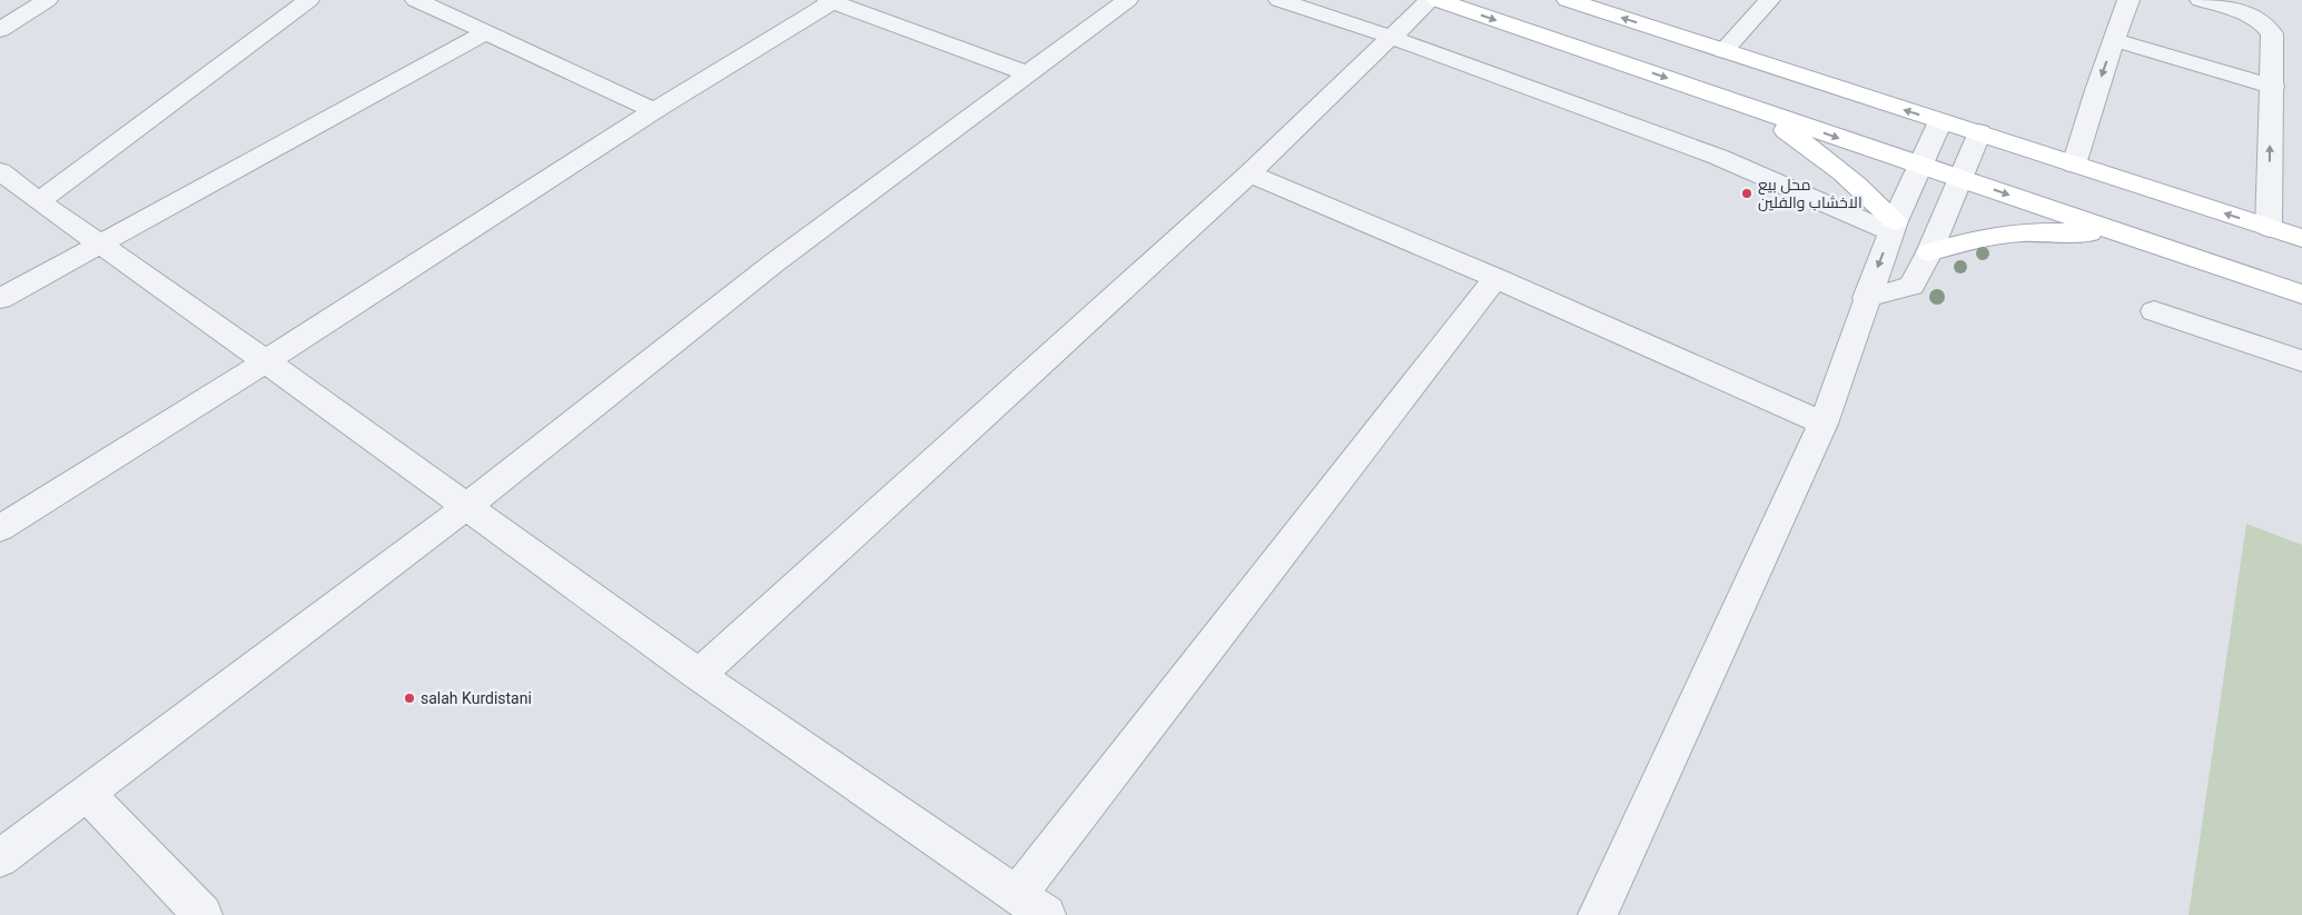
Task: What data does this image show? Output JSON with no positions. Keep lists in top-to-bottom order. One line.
{"places":["محل بيع الاخشاب والفلين","salah Kurdistani"]}
